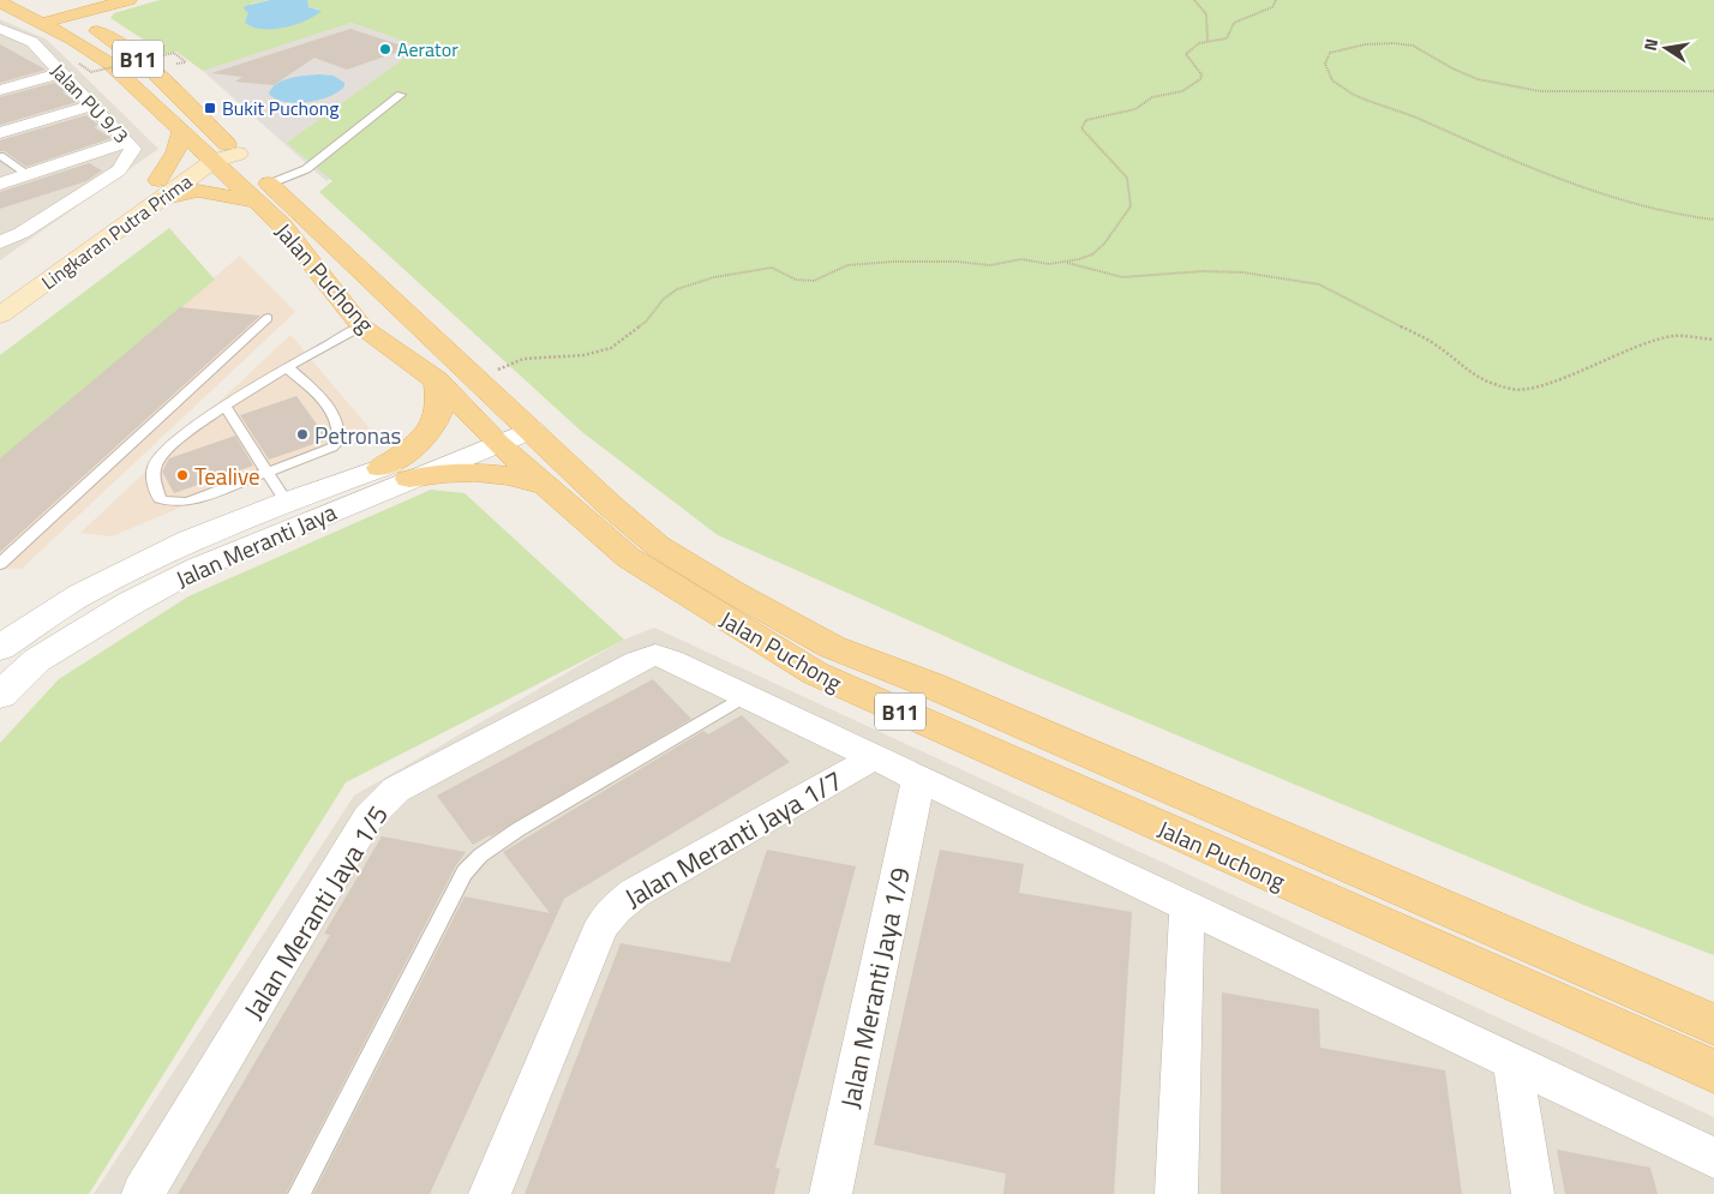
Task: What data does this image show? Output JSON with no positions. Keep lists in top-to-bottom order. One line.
{"streets":{"main road":["B11","Lingkaran Putra Prima","Jalan Puchong"],"street":["Jalan PU 9/3","Jalan Meranti Jaya","Jalan Meranti Jaya 1/7","Jalan Meranti Jaya 1/5","Jalan Meranti Jaya 1/9"]},"crossings":[["Lingkaran Putra Prima","Jalan Puchong"],["Jalan Puchong","Jalan Meranti Jaya"]],"places":{"other":["Aerator","Petronas","Tealive"],"transit":["Bukit Puchong"]},"north":"left"}
